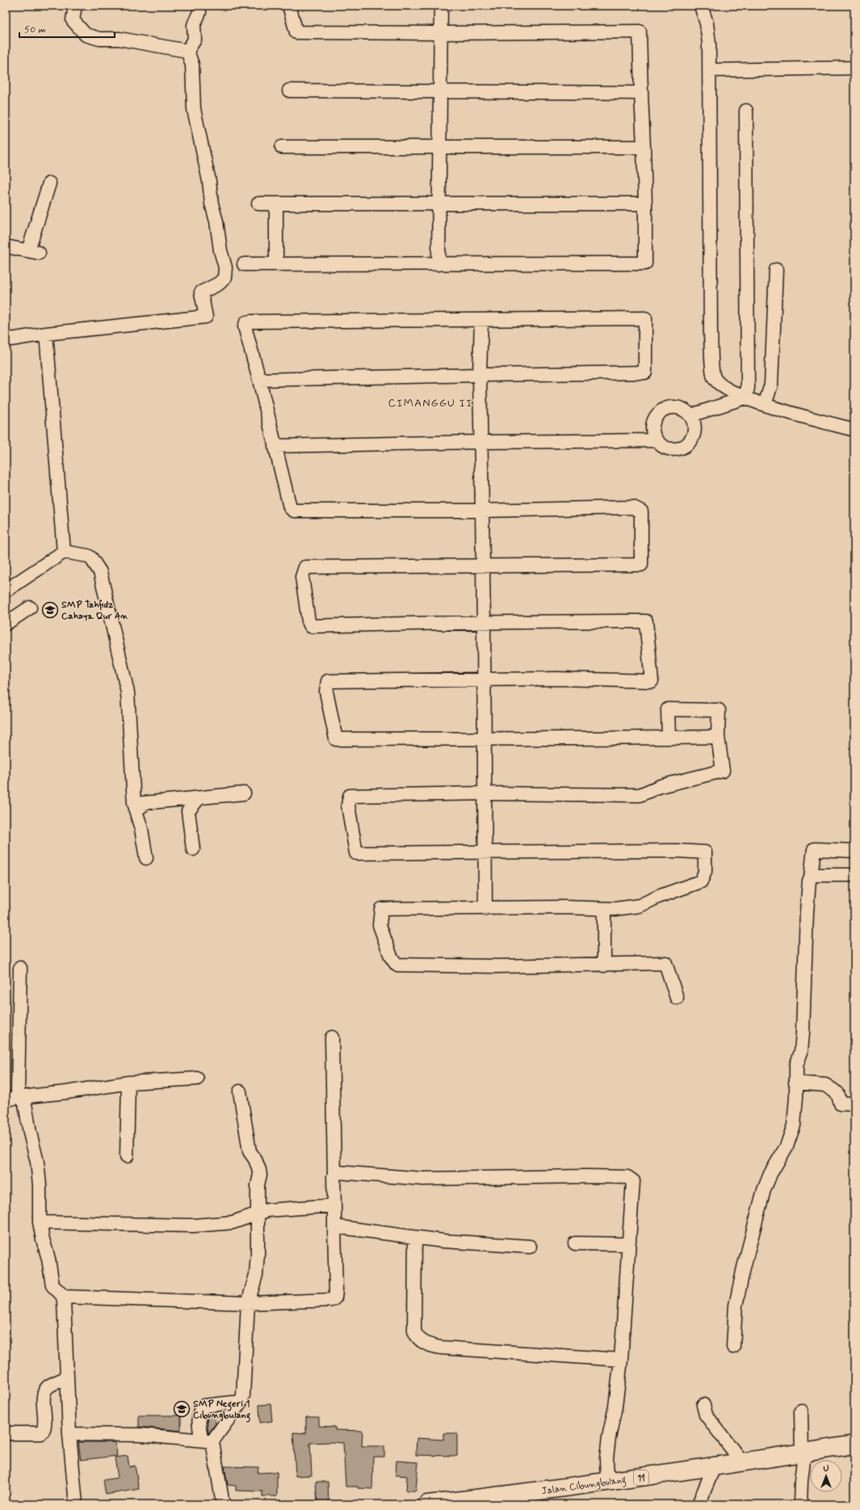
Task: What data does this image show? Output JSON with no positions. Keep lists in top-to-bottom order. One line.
{"streets":{"highway":["11","Jalan Cibungbulang"]},"districts":["CIMANGGU II"],"places":{"school or university":["SMP Tahfidz Cahaya Qur An","SMP Negeri 1 Cibungbulang"]},"scale_bar":"50 m","north":"top"}
